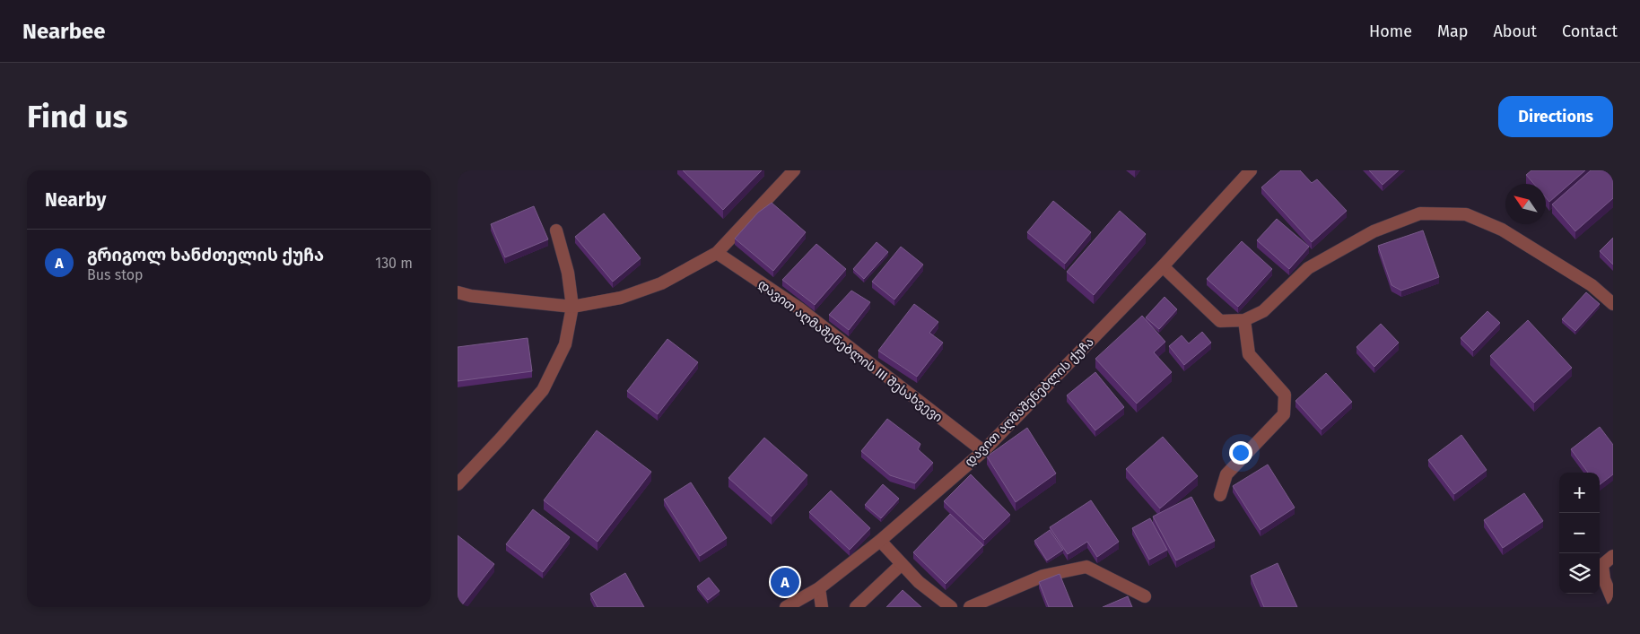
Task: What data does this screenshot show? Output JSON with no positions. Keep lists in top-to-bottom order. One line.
{"streets":{"street":["დავით აღმაშენებლის III შესახვევი","დავით აღმაშენებლის ქუჩა"]},"crossings":[["დავით აღმაშენებლის III შესახვევი","დავით აღმაშენებლის ქუჩა"]],"north":"top left","page":{"header":"Nearbee","nav":["Home","Map","About","Contact"],"buttons":"Directions","title":"Find us","heading":"Nearby","list":[{"mark":"A","name":"გრიგოლ ხანძთელის ქუჩა","note":"Bus stop","value":"130 m"}],"map_buttons":["+","−"],"pins":"A"}}
